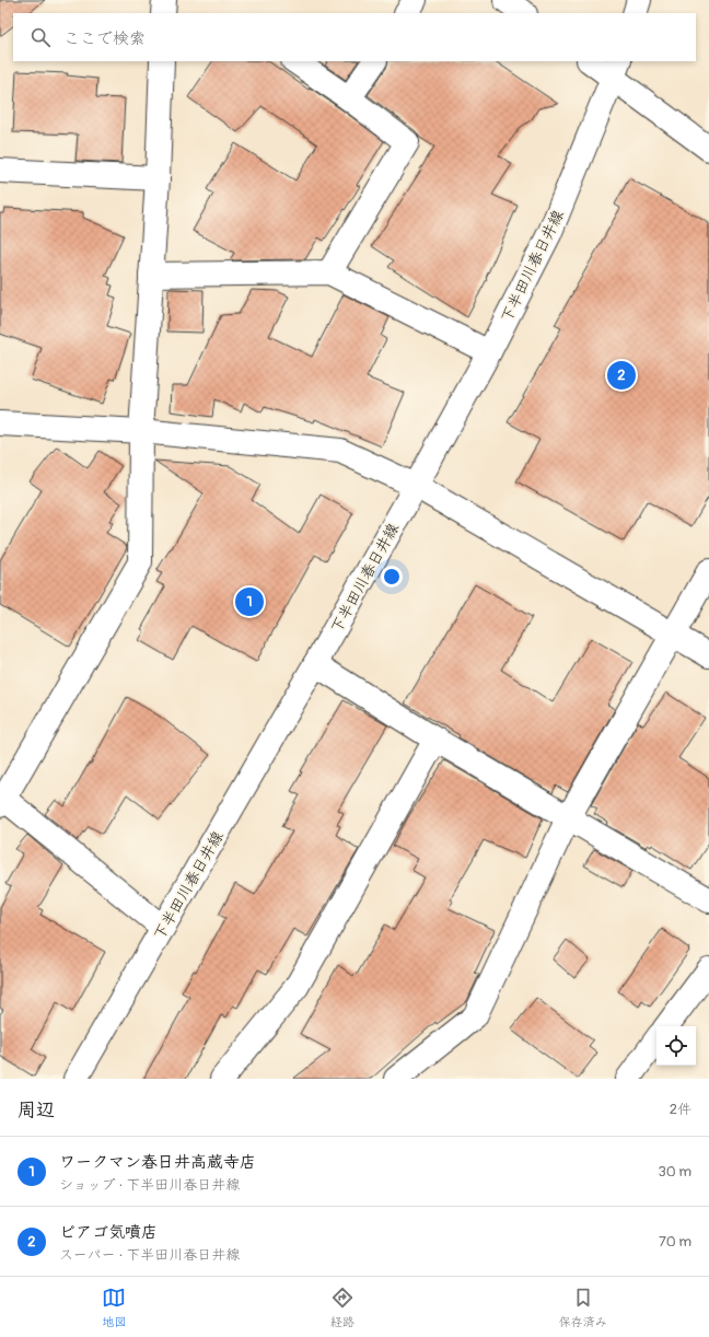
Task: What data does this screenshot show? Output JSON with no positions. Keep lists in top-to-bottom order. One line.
{"streets":{"street":["下半田川春日井線"]},"page":{"search":"ここで検索","pins":["2","1"],"heading":["周辺","2件"],"list":[{"mark":"1","name":"ワークマン春日井高蔵寺店","note":"ショップ · 下半田川春日井線","value":"30 m"},{"mark":"2","name":"ピアゴ気噴店","note":"スーパー · 下半田川春日井線","value":"70 m"}],"nav":["地図","経路","保存済み"]}}
